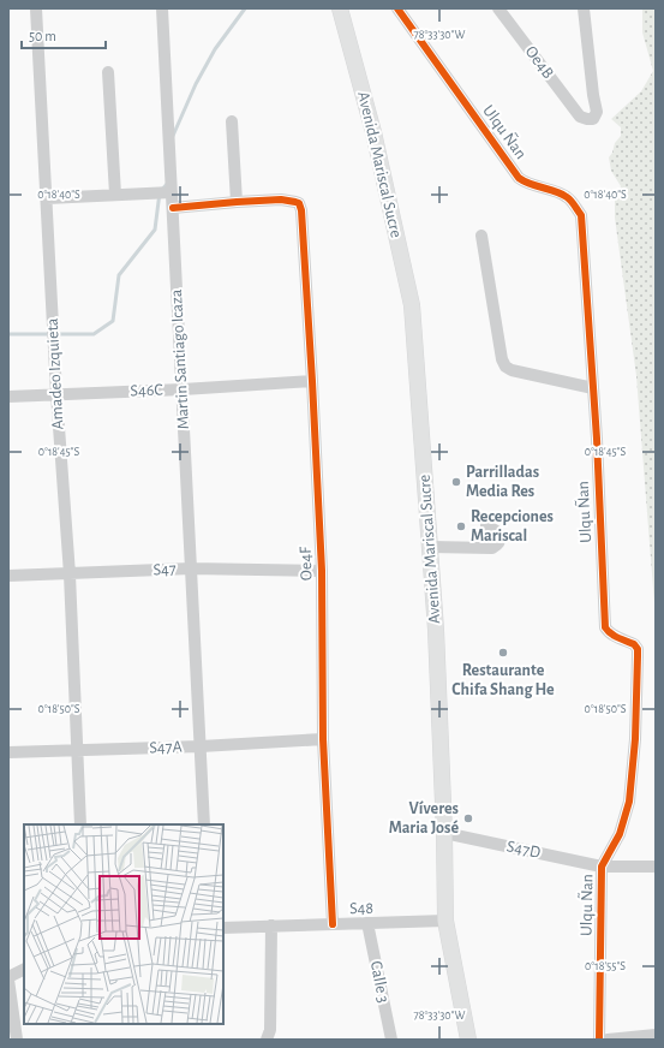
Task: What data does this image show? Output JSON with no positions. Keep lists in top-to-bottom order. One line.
{"streets":{"main road":["Avenida Mariscal Sucre"],"street":["Oe4B","Ulqu Ñan","Martin Santiago Icaza","Amadeo Izquieta","S46C","Oe4F","S47","S47A","S47D","S48","Calle 3"]},"crossings":[["Ulqu Ñan","S47D"],["Avenida Mariscal Sucre","S47D"],["Avenida Mariscal Sucre","S48"],["Martin Santiago Icaza","S46C"],["Martin Santiago Icaza","S47"],["Martin Santiago Icaza","S47A"],["Amadeo Izquieta","S46C"],["Amadeo Izquieta","S47"],["Amadeo Izquieta","S47A"],["S46C","Oe4F"],["Oe4F","S47"],["Oe4F","S47A"],["Oe4F","S48"],["S48","Calle 3"]],"places":["Parrilladas Media Res","Recepciones Mariscal","Restaurante Chifa Shang He","Víveres Maria José"],"scale_bar":"50 m","coordinates":["78°33'30\"W","0°18'40\"S","0°18'45\"S","0°18'50\"S","0°18'55\"S"]}
